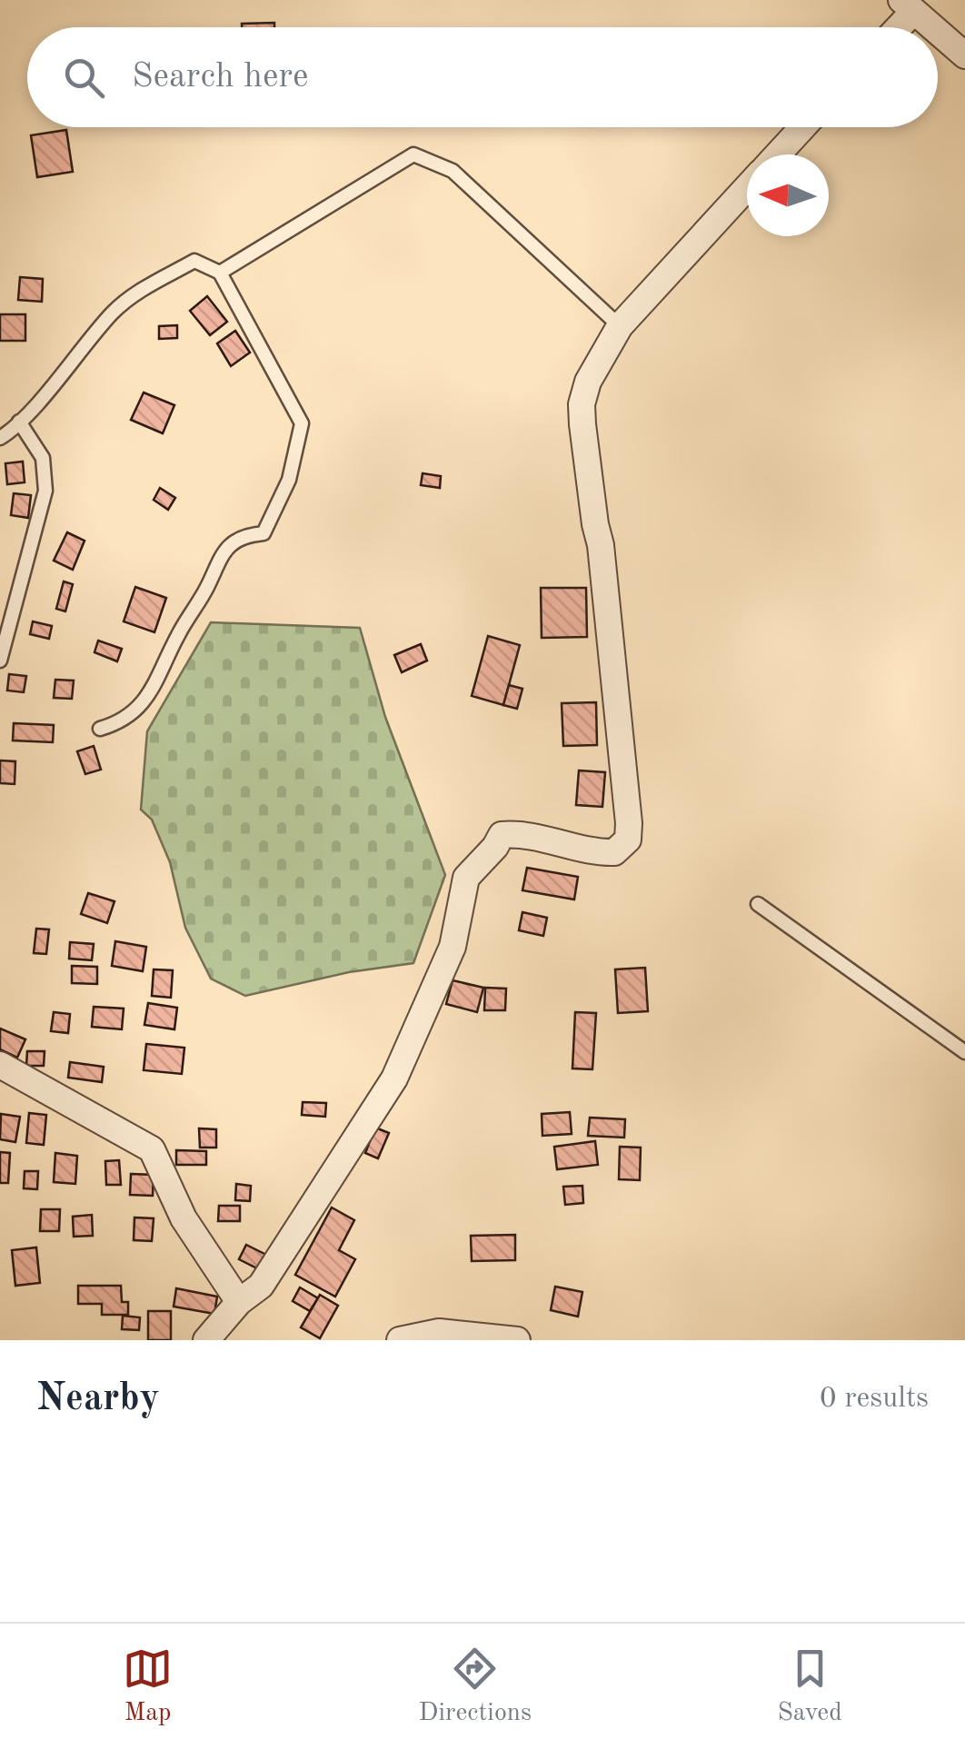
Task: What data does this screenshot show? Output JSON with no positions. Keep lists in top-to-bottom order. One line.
{"north":"left","page":{"search":"Search here","heading":["Nearby","0 results"],"nav":["Map","Directions","Saved"]}}
